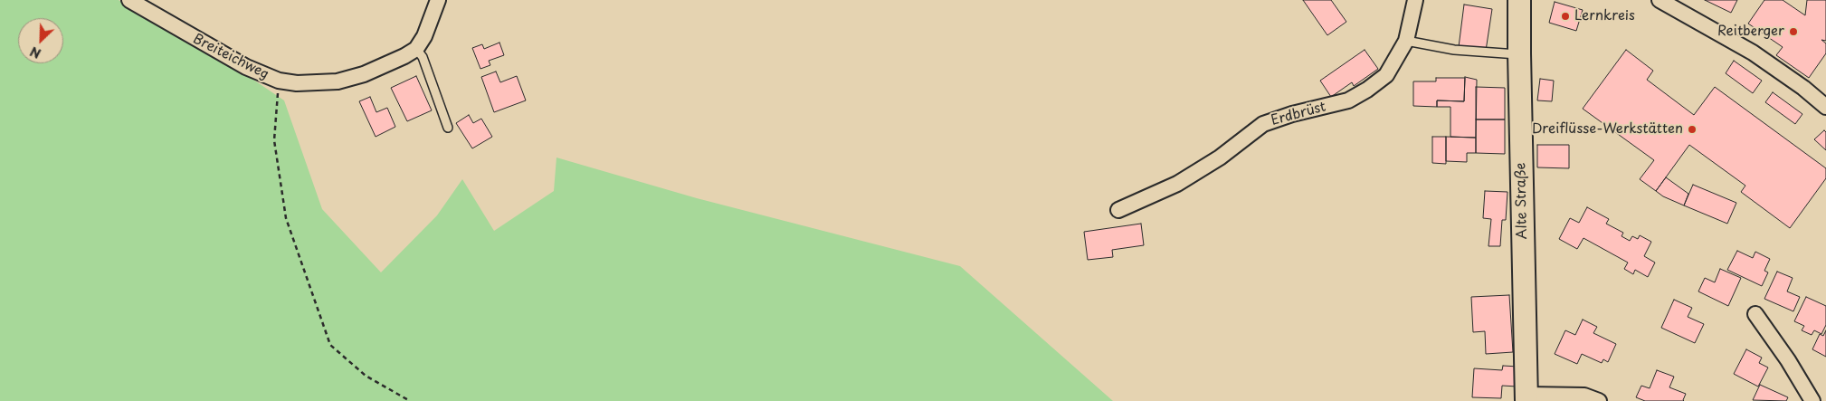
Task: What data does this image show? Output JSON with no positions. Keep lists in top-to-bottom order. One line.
{"streets":{"street":["Breiteichweg","Erdbrüst","Alte Straße"]},"places":["Lernkreis","Reitberger","Dreiflüsse-Werkstätten"],"north":"bottom left"}
